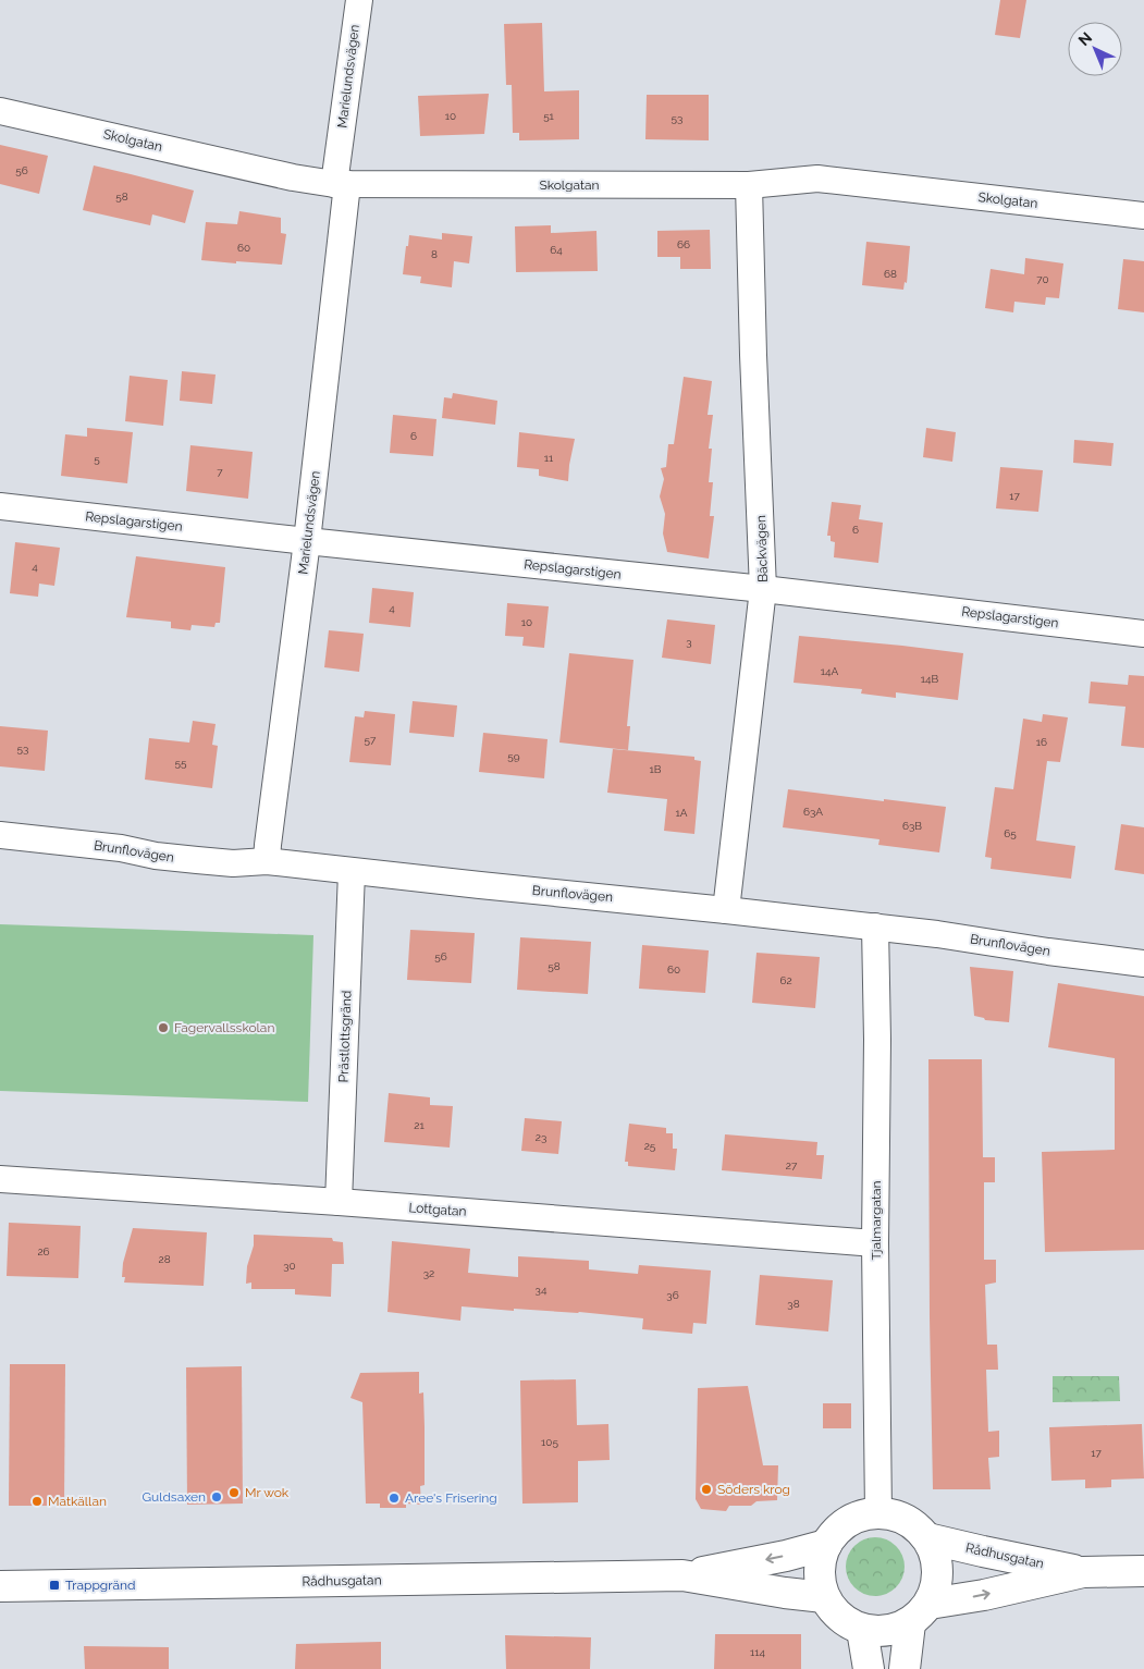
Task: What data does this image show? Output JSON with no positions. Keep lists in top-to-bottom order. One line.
{"streets":{"main road":["Rådhusgatan"],"street":["Marielundsvägen","Skolgatan","Repslagarstigen","Bäckvägen","Brunflovägen","Prästlottsgränd","Lottgatan","Tjalmargatan"]},"crossings":[["Marielundsvägen","Skolgatan"],["Marielundsvägen","Repslagarstigen"],["Marielundsvägen","Brunflovägen"],["Skolgatan","Bäckvägen"],["Repslagarstigen","Bäckvägen"],["Bäckvägen","Brunflovägen"],["Brunflovägen","Prästlottsgränd"],["Brunflovägen","Tjalmargatan"],["Prästlottsgränd","Lottgatan"],["Lottgatan","Tjalmargatan"],["Tjalmargatan","Rådhusgatan"]],"places":{"other":["Fagervallsskolan","Söders krog","Mr wok","Guldsaxen","Aree's Frisering","Matkällan"],"transit":["Trappgränd"]},"house_numbers":["10","51","53","56","58","66","60","64","8","68","70","6","11","5","7","17","6","4","4","10","3","14A","14B","57","16","53","59","55","1B","63A","1A","63B","65","56","58","60","62","21","23","25","27","26","28","30","32","34","36","38","105","17","114"],"north":"top left"}
